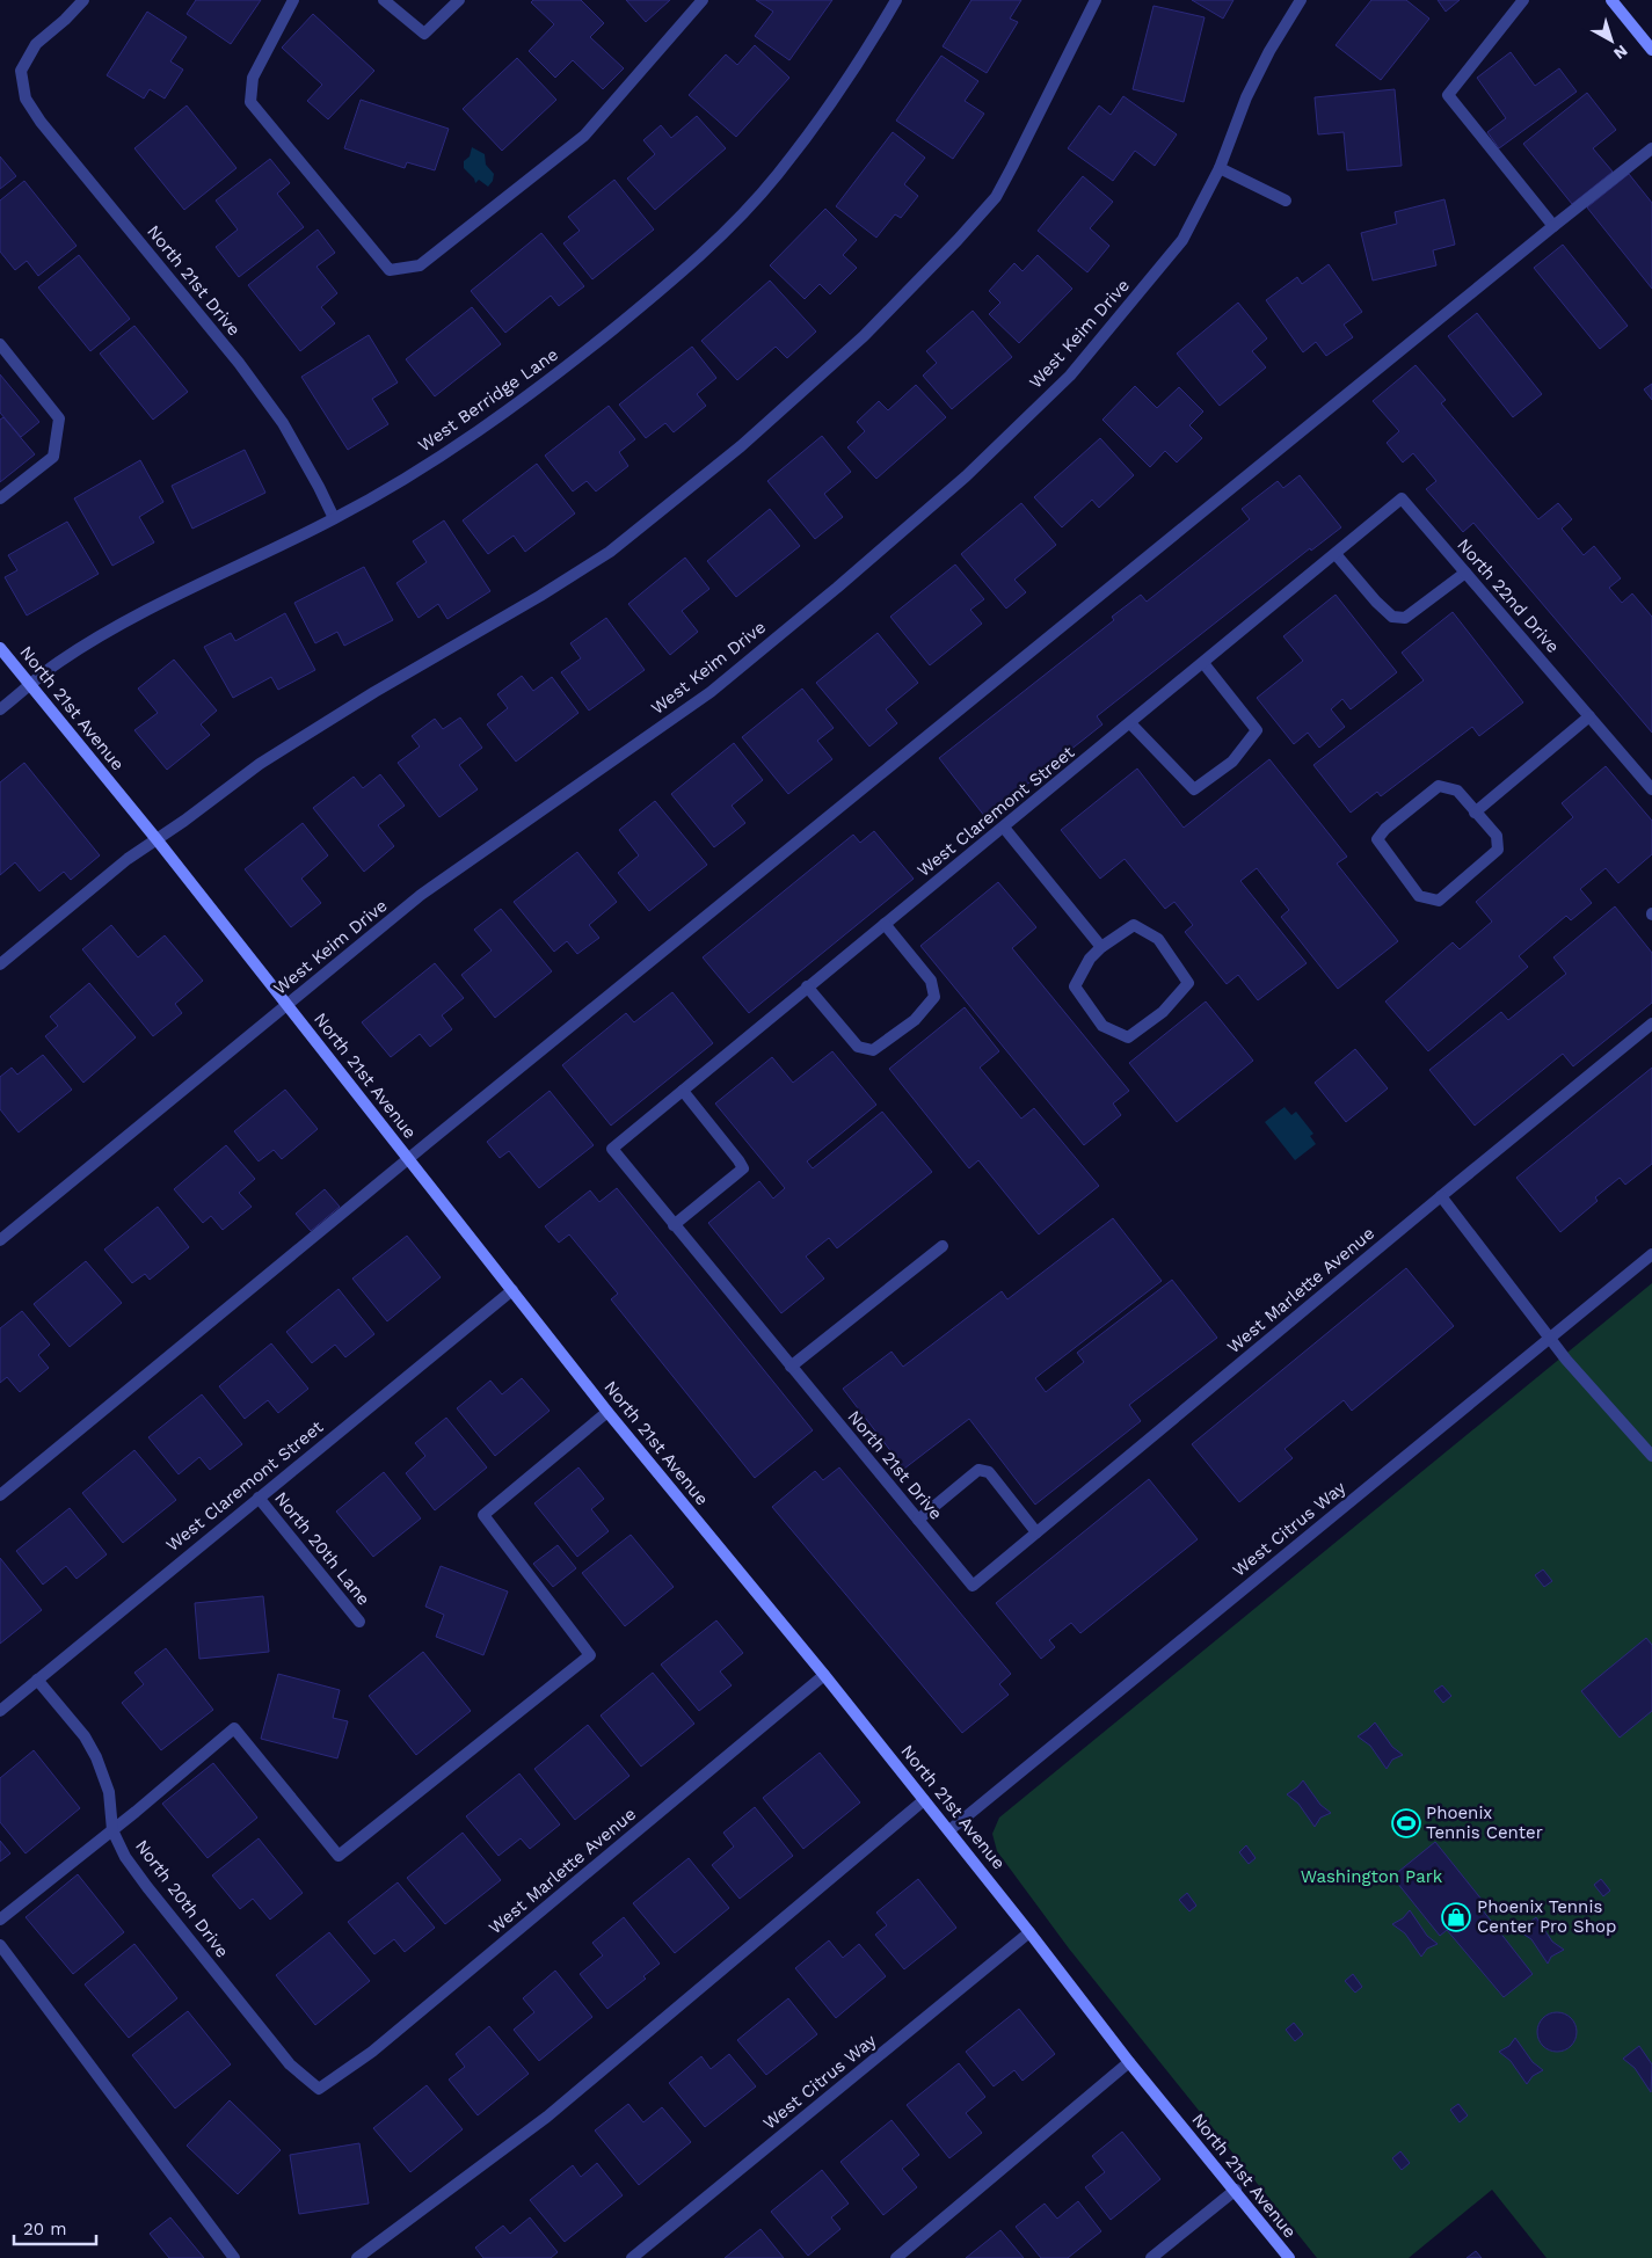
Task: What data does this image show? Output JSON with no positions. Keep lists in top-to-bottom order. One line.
{"streets":{"street":["North 21st Drive","West Keim Drive","West Berridge Lane","North 22nd Drive","North 21st Avenue","West Claremont Street","West Marlette Avenue","West Citrus Way","North 20th Lane","North 20th Drive"]},"crossings":[["North 21st Drive","West Berridge Lane"],["North 21st Drive","West Claremont Street"],["North 21st Drive","West Marlette Avenue"],["West Keim Drive","North 21st Avenue"],["West Berridge Lane","North 21st Avenue"],["North 22nd Drive","West Claremont Street"],["North 21st Avenue","West Claremont Street"],["North 21st Avenue","West Marlette Avenue"],["North 21st Avenue","West Citrus Way"],["West Claremont Street","North 20th Lane"],["West Claremont Street","North 20th Drive"],["West Marlette Avenue","North 20th Drive"]],"parks":["Washington Park"],"places":{"sports":["Phoenix Tennis Center"],"shop":["Phoenix Tennis Center Pro Shop"]},"scale_bar":"20 m","north":"bottom right"}
